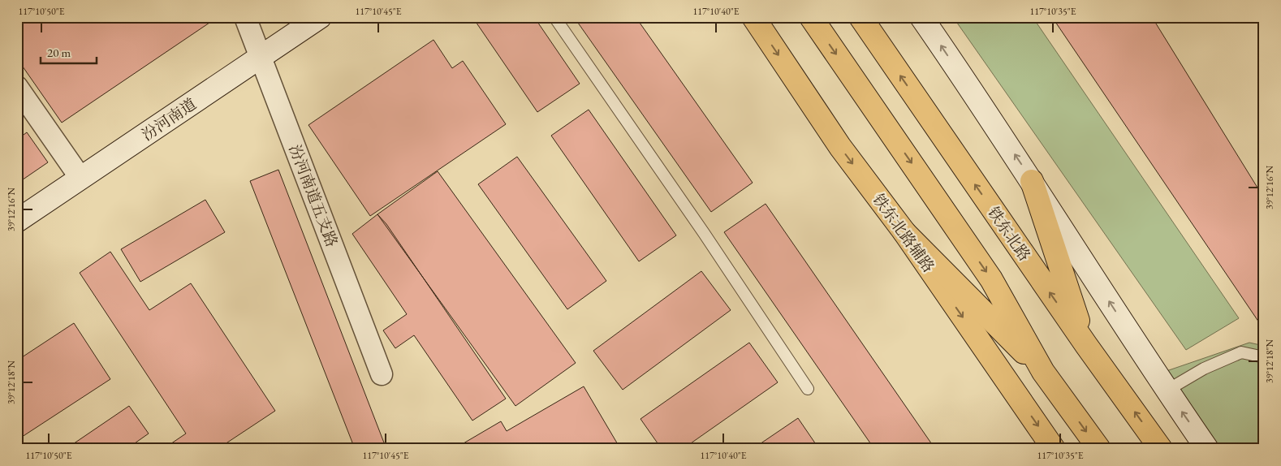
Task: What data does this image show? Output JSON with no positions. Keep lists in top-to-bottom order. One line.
{"streets":{"main road":["铁东北路辅路","铁东北路"],"street":["汾河南道","汾河南道五支路"]},"crossings":[["汾河南道","汾河南道五支路"]],"scale_bar":"20 m","coordinates":["117°10'50\"E","117°10'45\"E","117°10'40\"E","117°10'35\"E","39°12'16\"N","39°12'18\"N"]}
